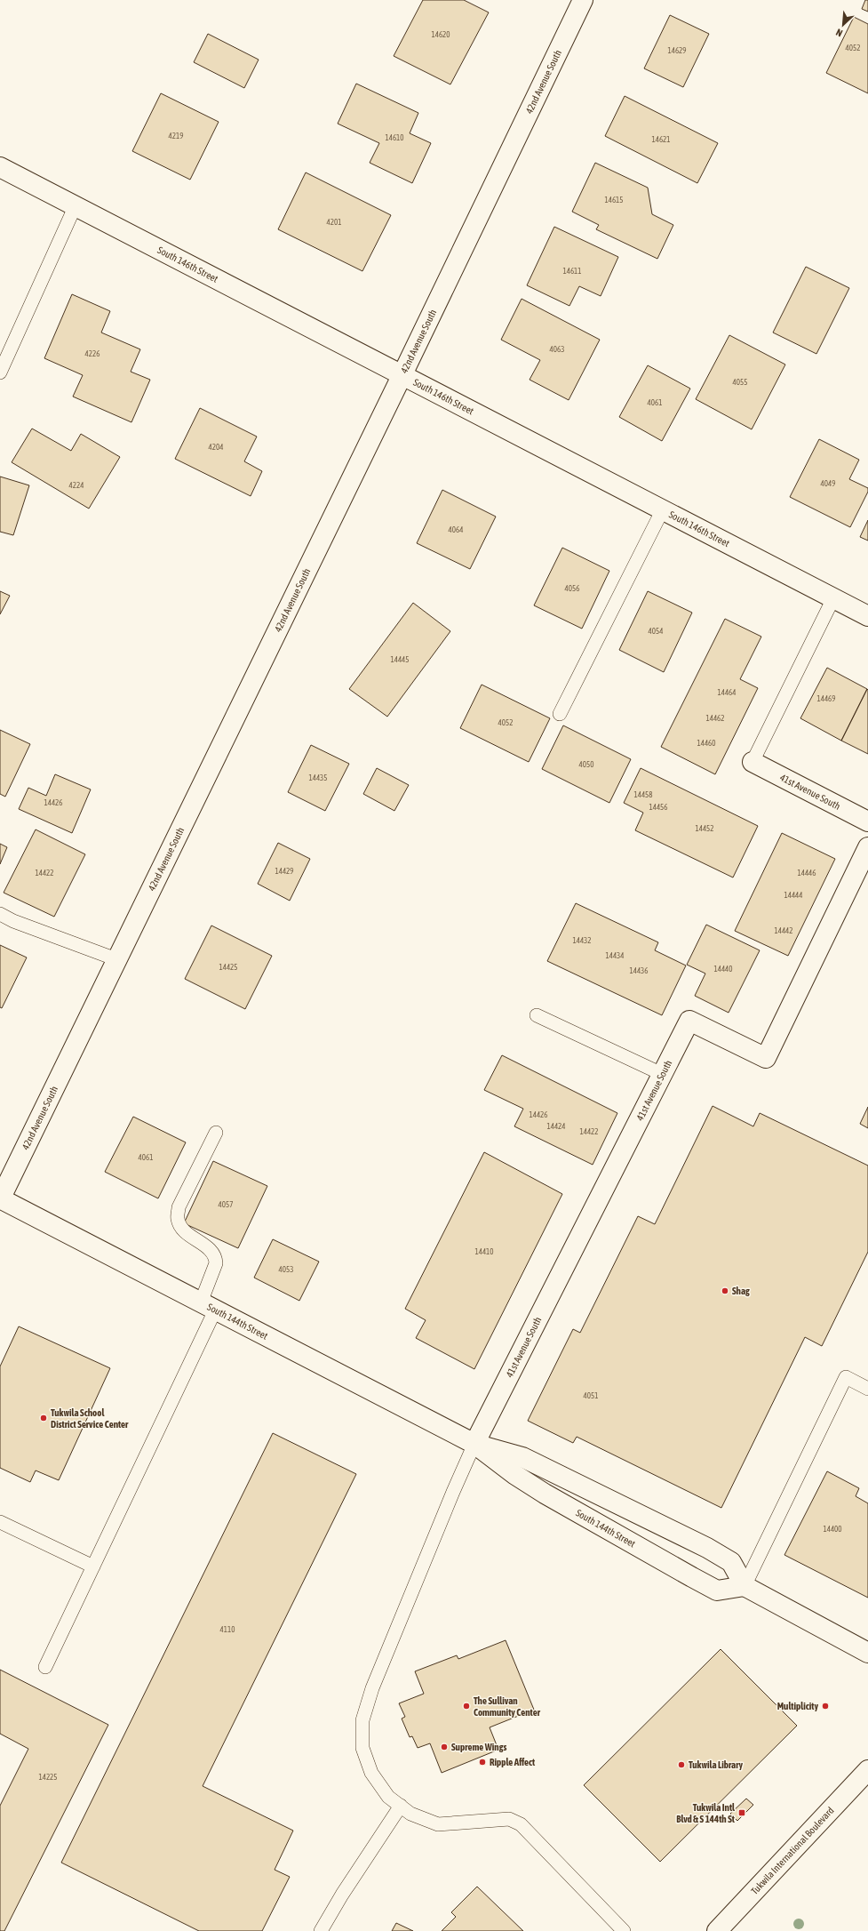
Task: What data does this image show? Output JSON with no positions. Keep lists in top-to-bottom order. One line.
{"streets":{"street":["42nd Avenue South","South 146th Street","41st Avenue South","South 144th Street","Tukwila International Boulevard"]},"crossings":[["42nd Avenue South","South 146th Street"],["42nd Avenue South","South 144th Street"],["41st Avenue South","South 144th Street"]],"places":{"other":["Shag","Tukwila School District Service Center","The Sullivan Community Center","Multiplicity","Supreme Wings","Ripple Affect","Tukwila Library"],"transit":["Tukwila Intl Blvd & S 144th St"]},"house_numbers":["14620","4052","14629","4219","14610","14621","14615","4201","14611","4063","4226","4055","4061","4204","4049","4224","4064","4056","4054","14445","14464","14469","14462","4052","14460","4050","14435","14458","14426","14456","14452","14429","14422","14446","14444","14442","14432","14434","14425","14440","14436","14426","14424","14422","4061","4057","14410","4053","4051","14400","4110","14225"],"north":"bottom left"}
